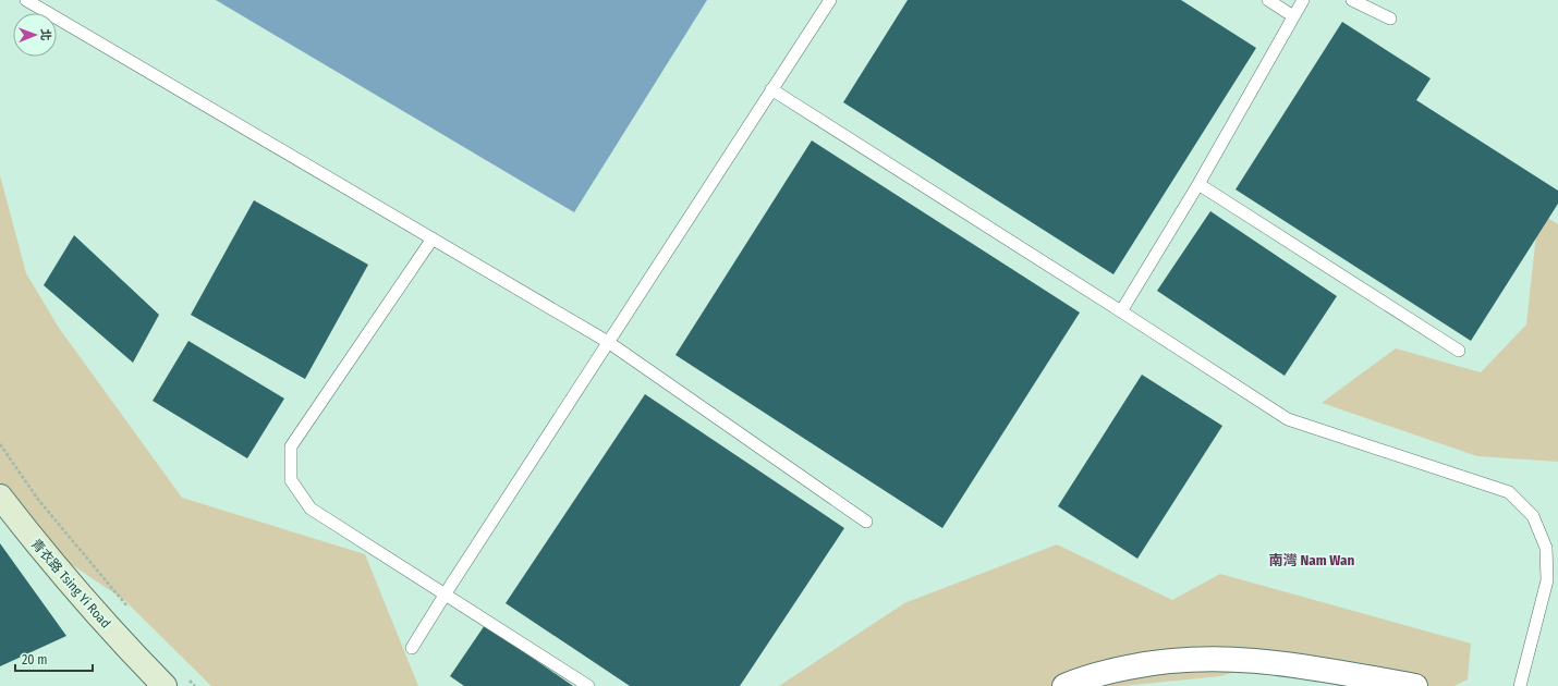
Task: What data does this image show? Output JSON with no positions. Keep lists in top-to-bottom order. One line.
{"streets":{"main road":["青衣路 Tsing Yi Road"]},"districts":["南灣 Nam Wan"],"scale_bar":"20 m","north":"right"}
